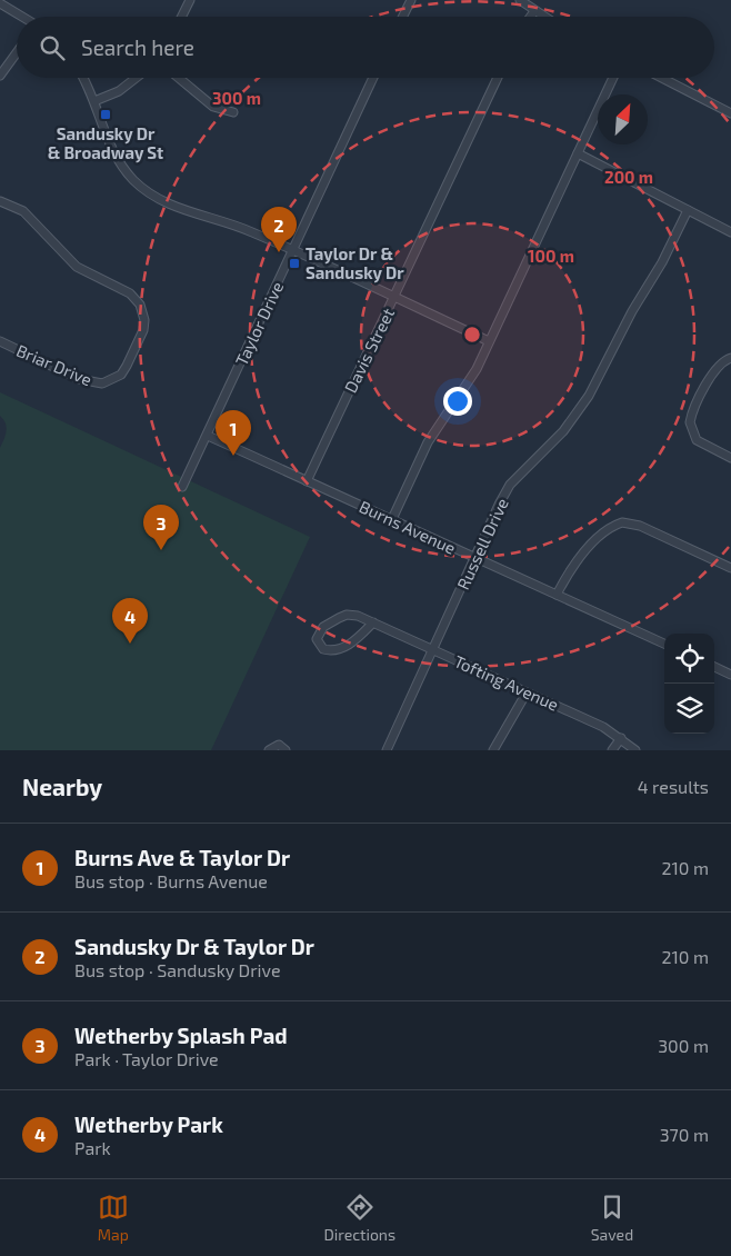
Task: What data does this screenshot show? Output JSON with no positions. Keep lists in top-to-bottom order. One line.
{"streets":{"street":["Taylor Drive","Davis Street","Briar Drive","Burns Avenue","Russell Drive","Tofting Avenue"]},"crossings":[["Taylor Drive","Burns Avenue"],["Davis Street","Burns Avenue"],["Burns Avenue","Russell Drive"],["Russell Drive","Tofting Avenue"]],"places":{"transit":["Sandusky Dr & Broadway St","Taylor Dr & Sandusky Dr"]},"north":"top right","page":{"search":"Search here","pins":["2","1","3","4"],"heading":["Nearby","4 results"],"list":[{"mark":"1","name":"Burns Ave & Taylor Dr","note":"Bus stop · Burns Avenue","value":"210 m"},{"mark":"2","name":"Sandusky Dr & Taylor Dr","note":"Bus stop · Sandusky Drive","value":"210 m"},{"mark":"3","name":"Wetherby Splash Pad","note":"Park · Taylor Drive","value":"300 m"},{"mark":"4","name":"Wetherby Park","note":"Park","value":"370 m"}],"nav":["Map","Directions","Saved"]},"rings":["300 m","200 m","100 m"]}
